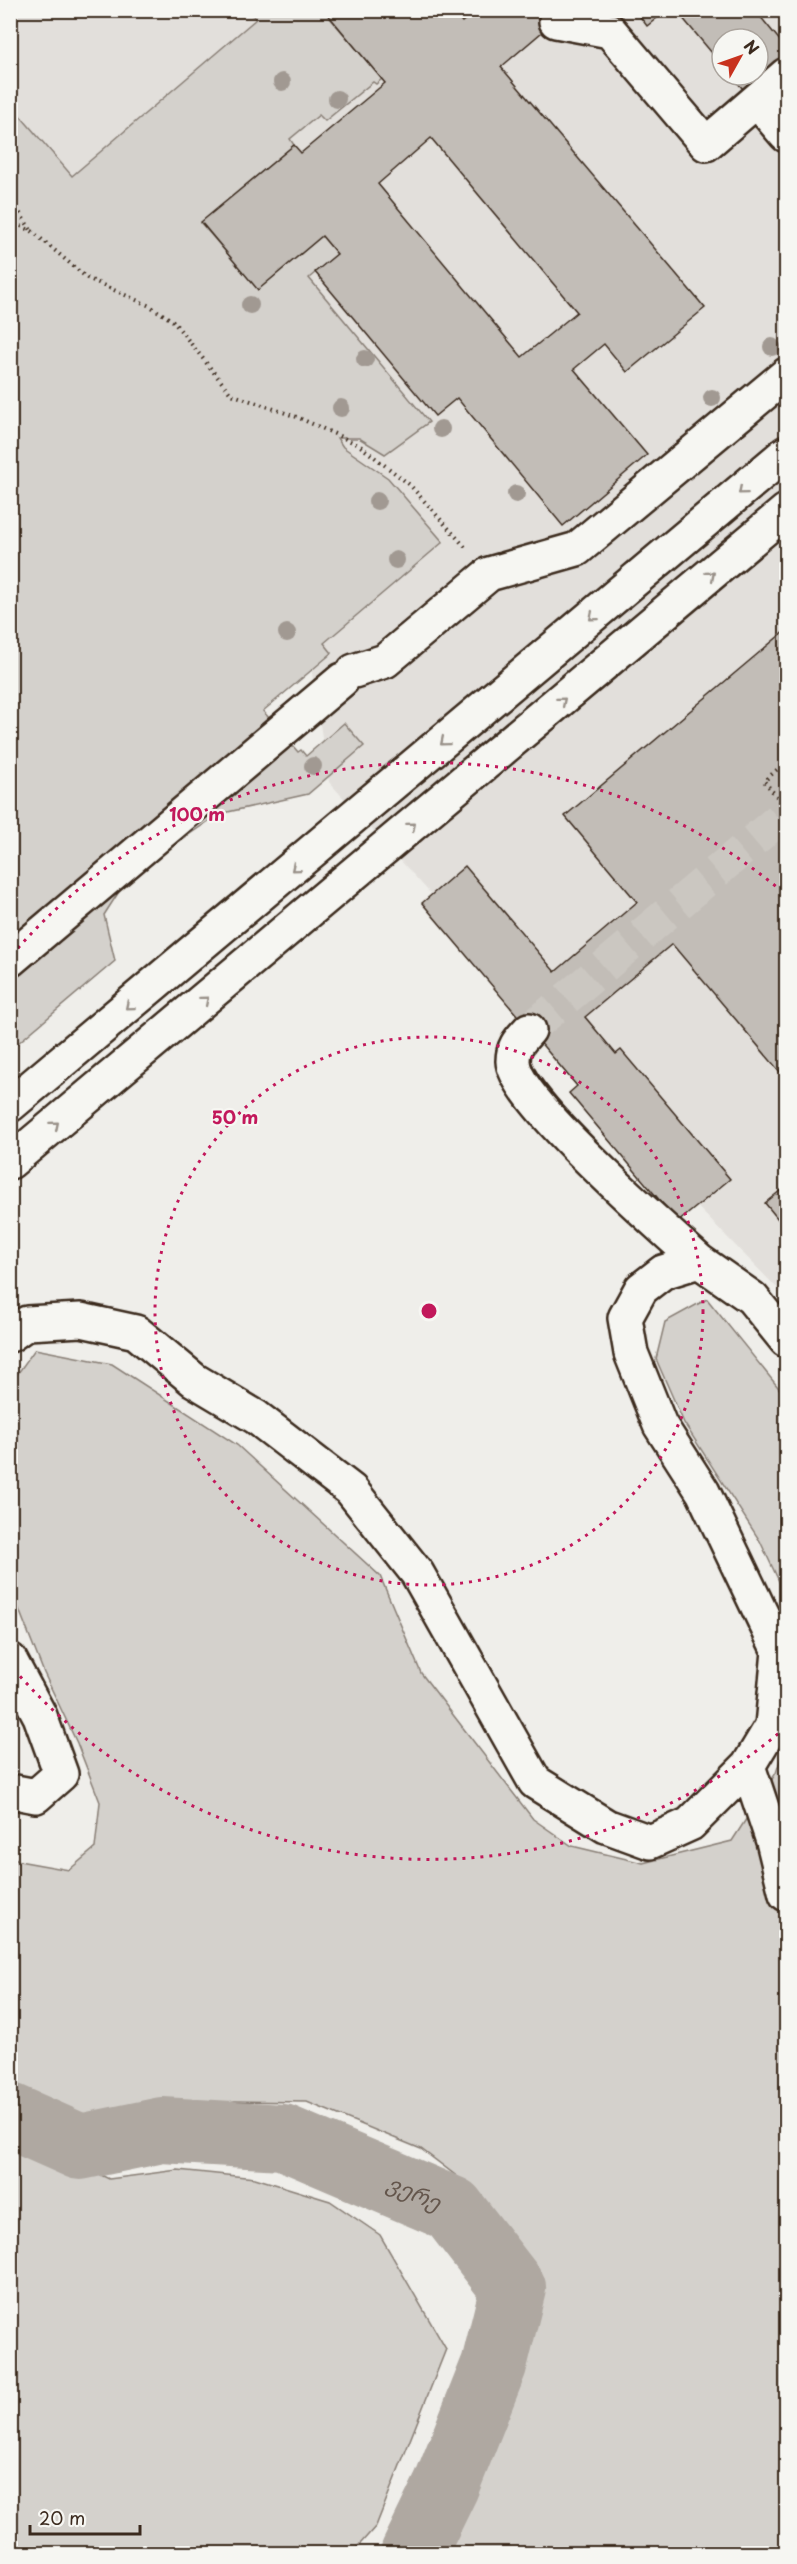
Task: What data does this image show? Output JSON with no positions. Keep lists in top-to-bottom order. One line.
{"water":["ვერე"],"scale_bar":"20 m","north":"top right","rings":["100 m","50 m"]}
